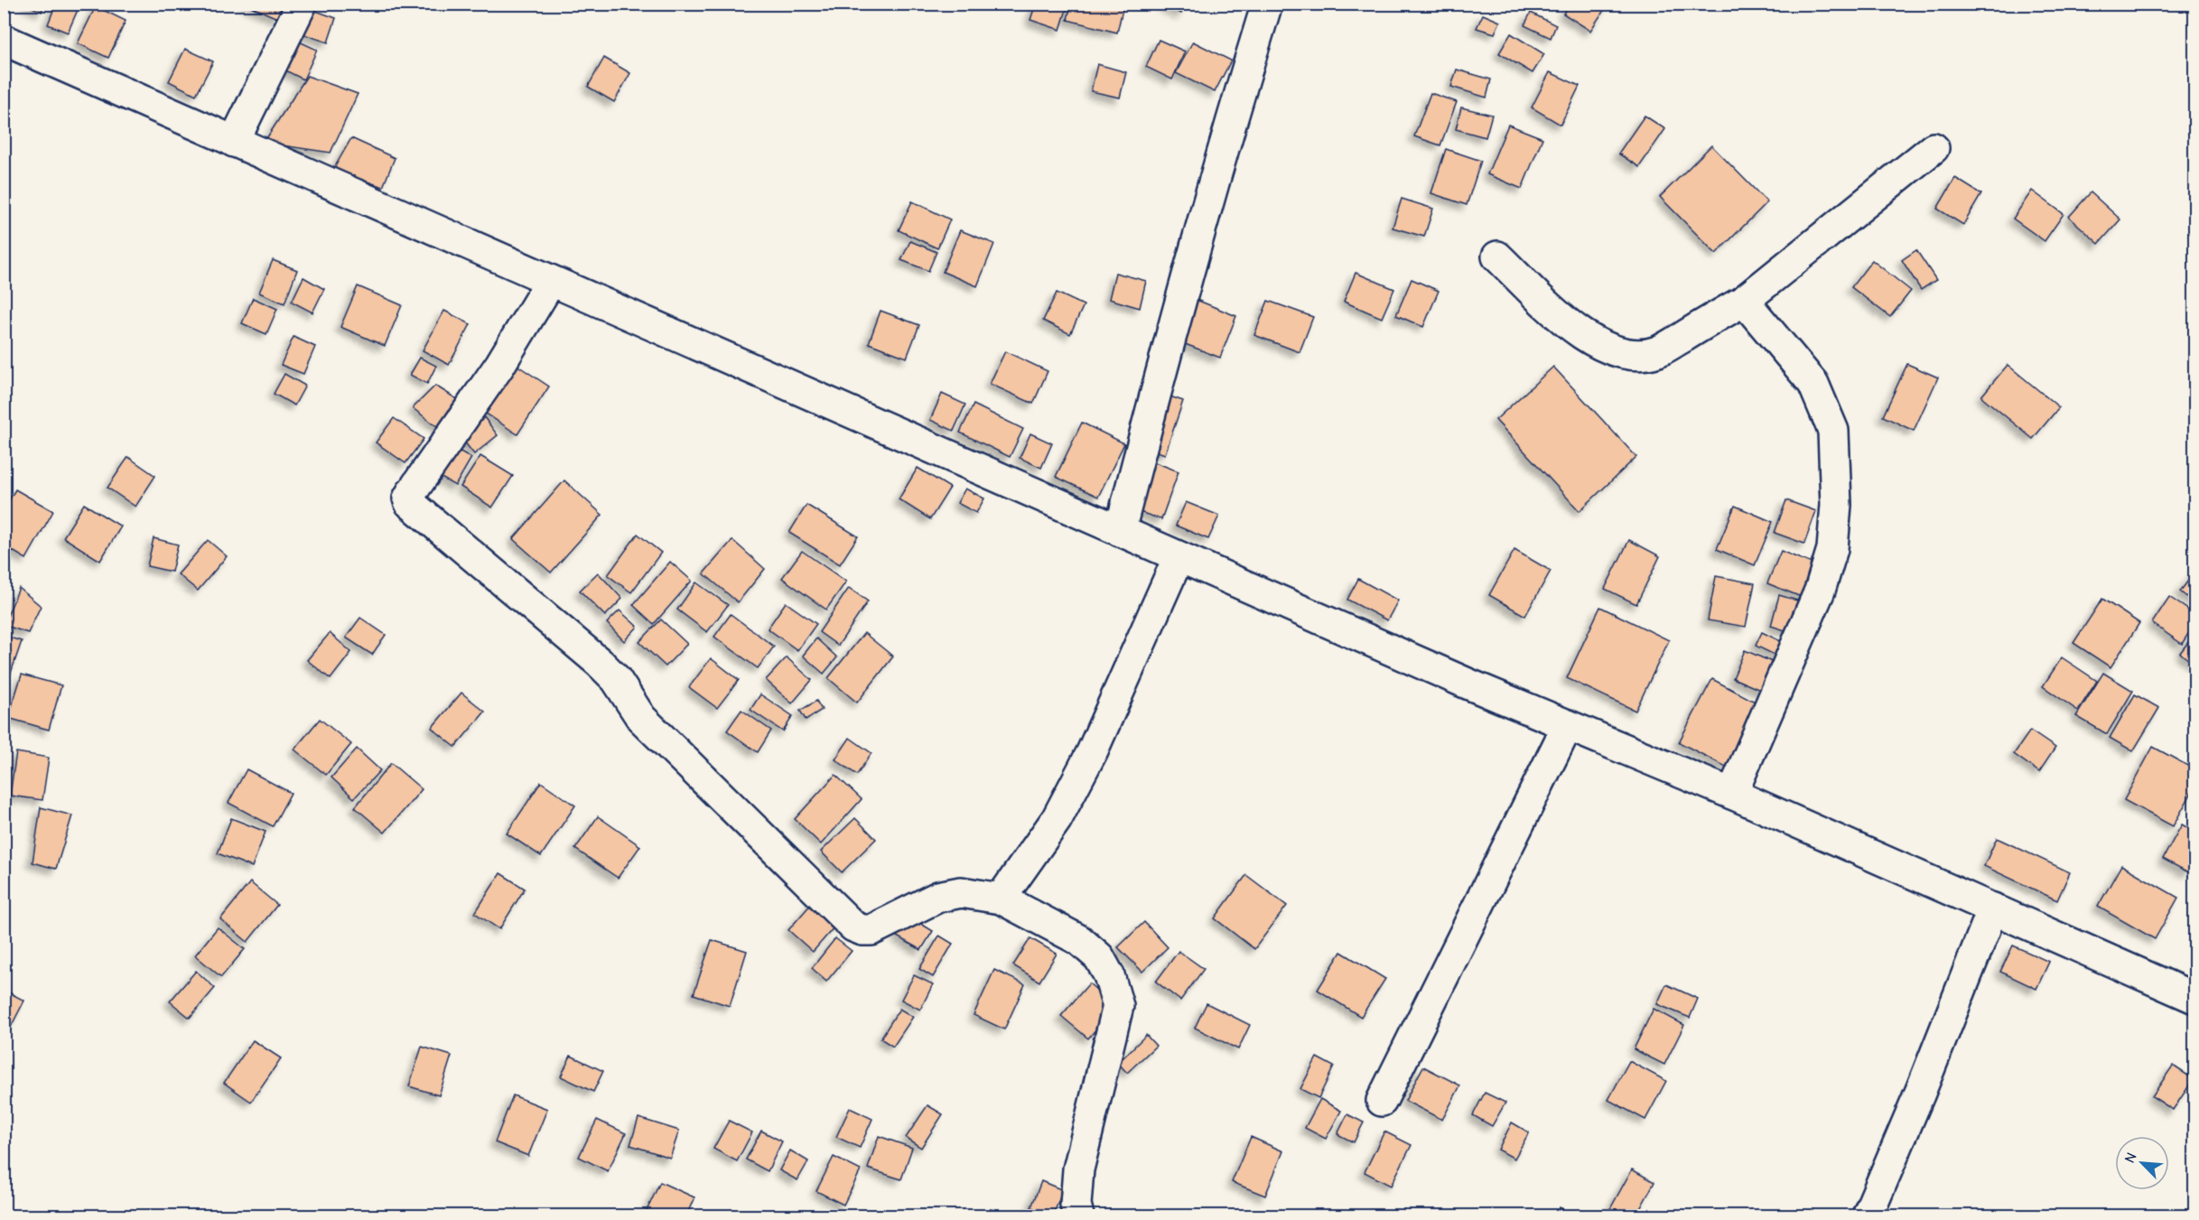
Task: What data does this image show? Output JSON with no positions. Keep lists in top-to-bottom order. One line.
{"north":"top left"}
